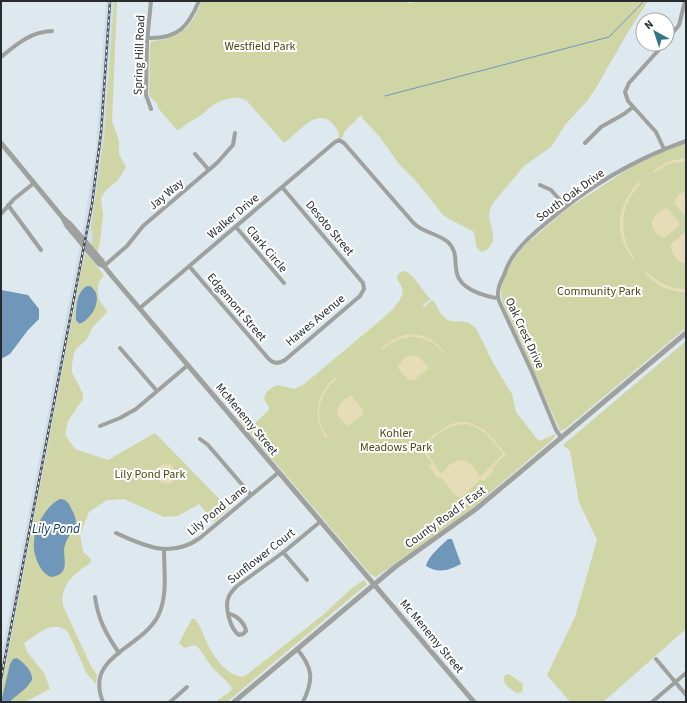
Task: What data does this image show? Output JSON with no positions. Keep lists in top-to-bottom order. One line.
{"streets":{"street":["Spring Hill Road","Jay Way","South Oak Drive","Walker Drive","Desoto Street","Clark Circle","Edgemont Street","Hawes Avenue","Oak Crest Drive","McMenemy Street","Lily Pond Lane","County Road F East","Sunflower Court","Mc Menemy Street"]},"crossings":[["Jay Way","McMenemy Street"],["South Oak Drive","Oak Crest Drive"],["Walker Drive","Desoto Street"],["Walker Drive","Clark Circle"],["Walker Drive","Edgemont Street"],["Walker Drive","Oak Crest Drive"],["Walker Drive","McMenemy Street"],["Desoto Street","Hawes Avenue"],["Edgemont Street","Hawes Avenue"],["Oak Crest Drive","County Road F East"],["McMenemy Street","Lily Pond Lane"],["McMenemy Street","County Road F East"],["McMenemy Street","Sunflower Court"],["McMenemy Street","Mc Menemy Street"],["County Road F East","Mc Menemy Street"]],"water":["Lily Pond"],"parks":["Westfield Park","Community Park","Kohler Meadows Park","Lily Pond Park"],"north":"top left"}
